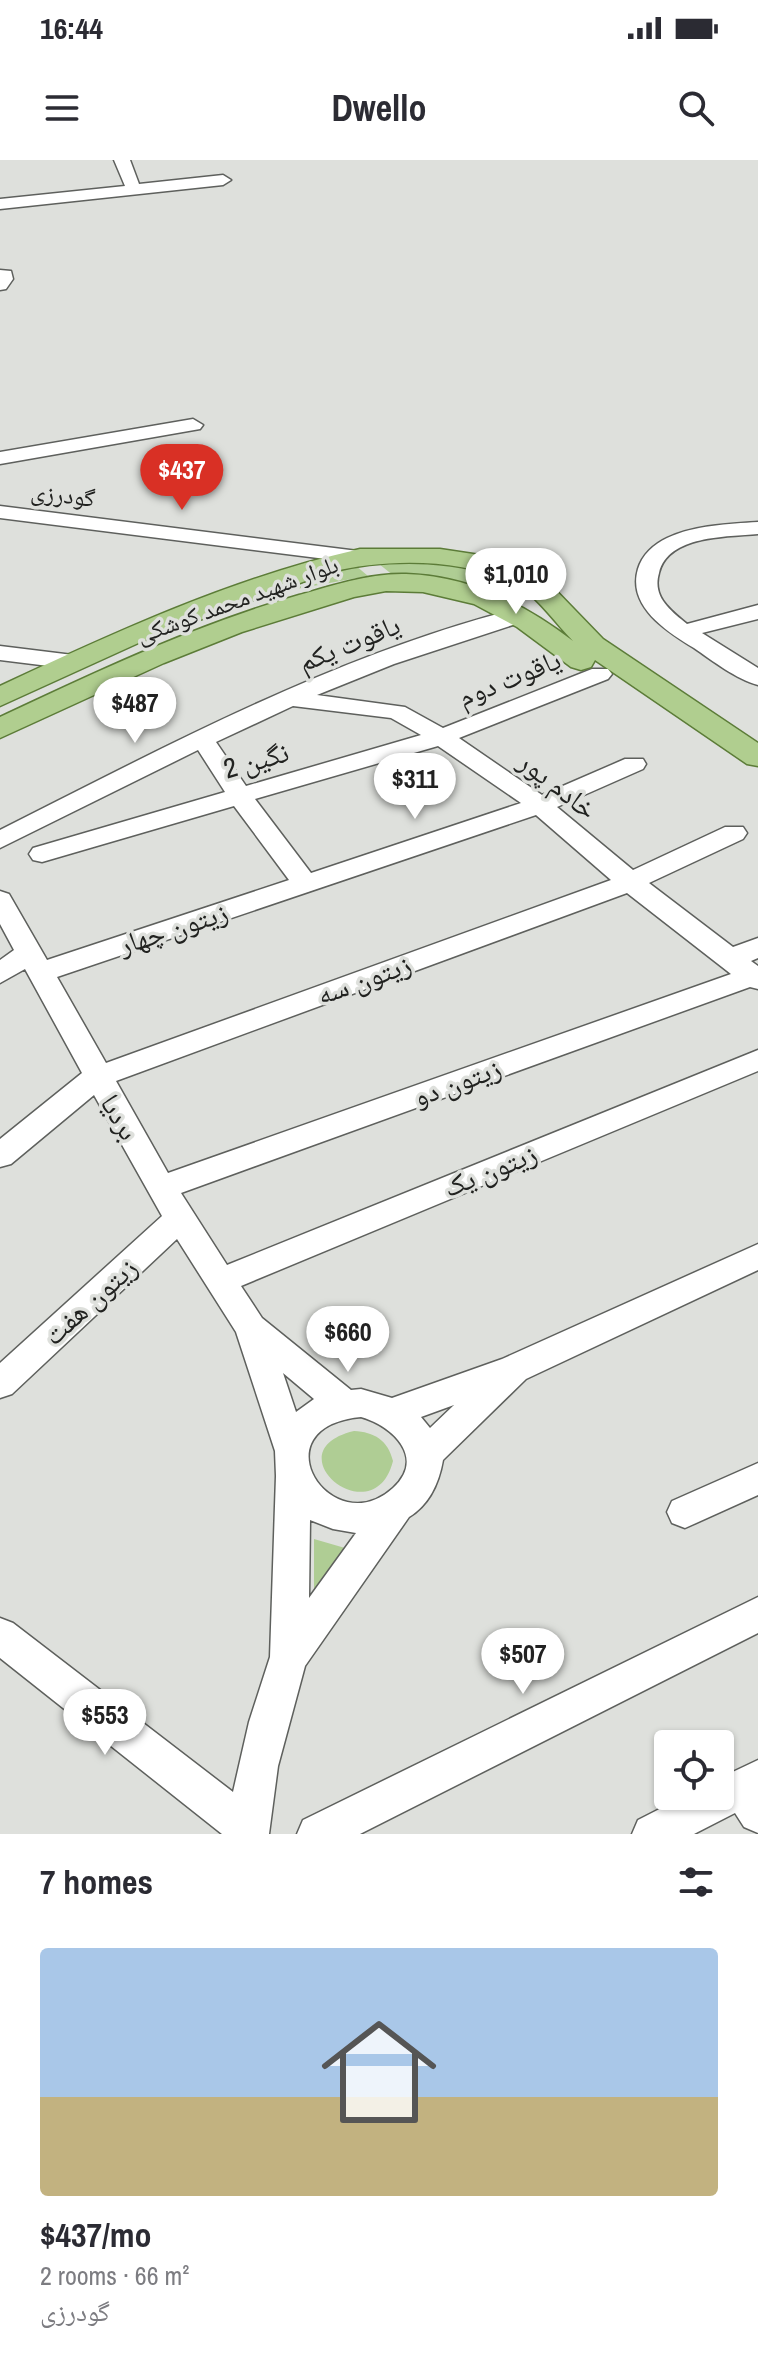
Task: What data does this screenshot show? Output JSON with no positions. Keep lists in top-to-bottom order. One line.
{"streets":{"main road":["بلوار شهید محمد کوشکی"],"street":["گودرزی","یاقوت یکم","یاقوت دوم","نگین 2","خادم پور","زیتون چهار","زیتون سه","زیتون دو","بردیا","زیتون یک","زیتون هفت"]},"crossings":[["گودرزی","بلوار شهید محمد کوشکی"],["بلوار شهید محمد کوشکی","یاقوت یکم"],["بلوار شهید محمد کوشکی","یاقوت دوم"],["یاقوت یکم","خادم پور"],["یاقوت دوم","نگین 2"],["یاقوت دوم","خادم پور"],["نگین 2","خادم پور"],["خادم پور","زیتون چهار"],["خادم پور","زیتون سه"],["خادم پور","زیتون دو"],["زیتون چهار","بردیا"],["زیتون سه","بردیا"],["زیتون دو","بردیا"],["بردیا","زیتون یک"],["بردیا","زیتون هفت"]],"page":{"status":"16:44","header":"Dwello","price":["$437","$1,010","$487","$311","$660","$507","$553"],"heading":"7 homes","list":[{"name":"$437/mo","note":"2 rooms · 66 m² · گودرزی"}]}}
